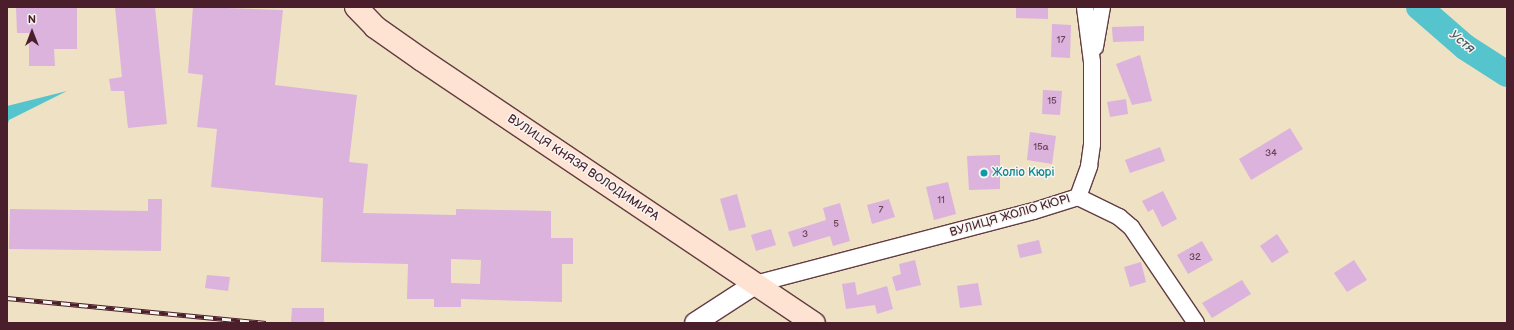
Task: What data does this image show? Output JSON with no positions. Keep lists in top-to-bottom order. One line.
{"streets":{"main road":["ВУЛИЦЯ КНЯЗЯ ВОЛОДИМИРА"],"street":["ВУЛИЦЯ ЖОЛІО КЮРІ"]},"crossings":[["ВУЛИЦЯ КНЯЗЯ ВОЛОДИМИРА","ВУЛИЦЯ ЖОЛІО КЮРІ"]],"water":["Устя"],"places":["Жоліо Кюрі"],"house_numbers":["17","15","15а","34","11","7","5","3","32"],"north":"top"}
